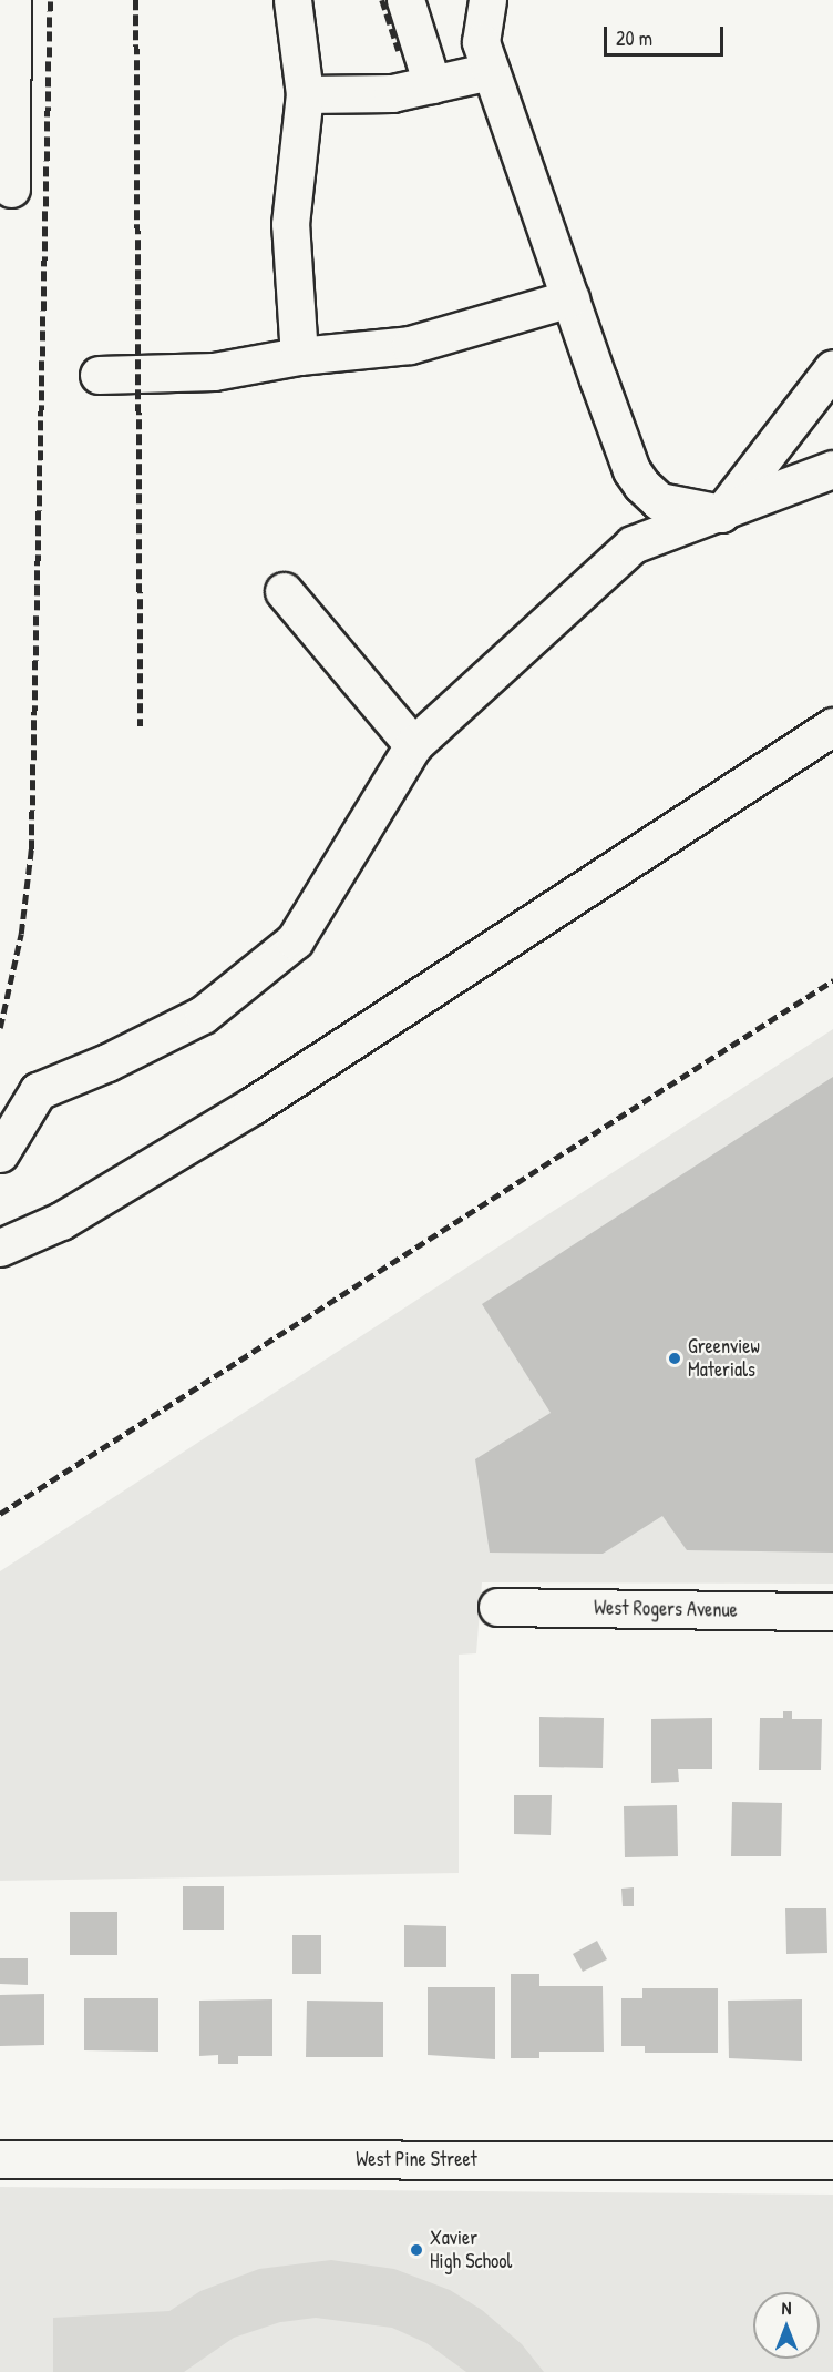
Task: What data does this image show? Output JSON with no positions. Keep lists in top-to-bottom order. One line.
{"streets":{"street":["West Rogers Avenue","West Pine Street"]},"places":["Greenview Materials","Xavier High School"],"scale_bar":"20 m","north":"top"}
